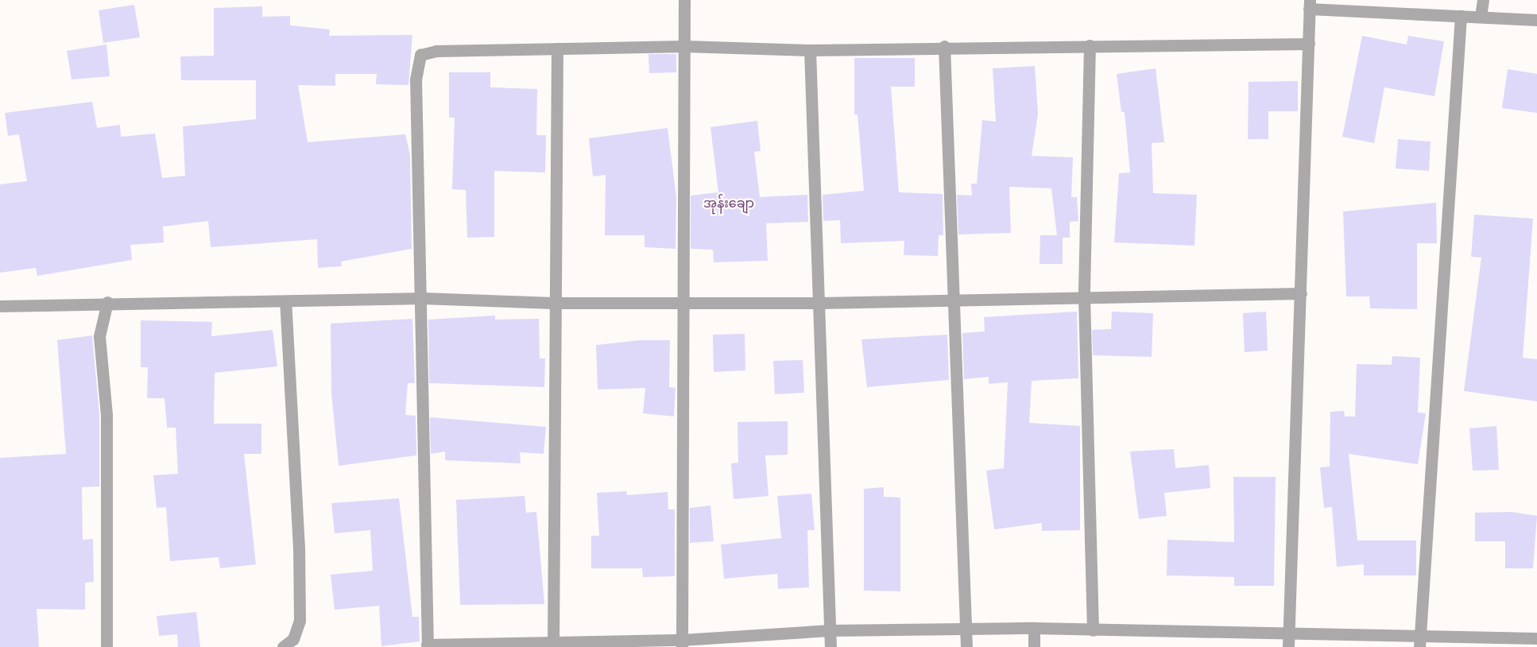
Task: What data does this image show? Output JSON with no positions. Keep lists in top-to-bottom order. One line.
{"districts":["အုန်းချော"]}
